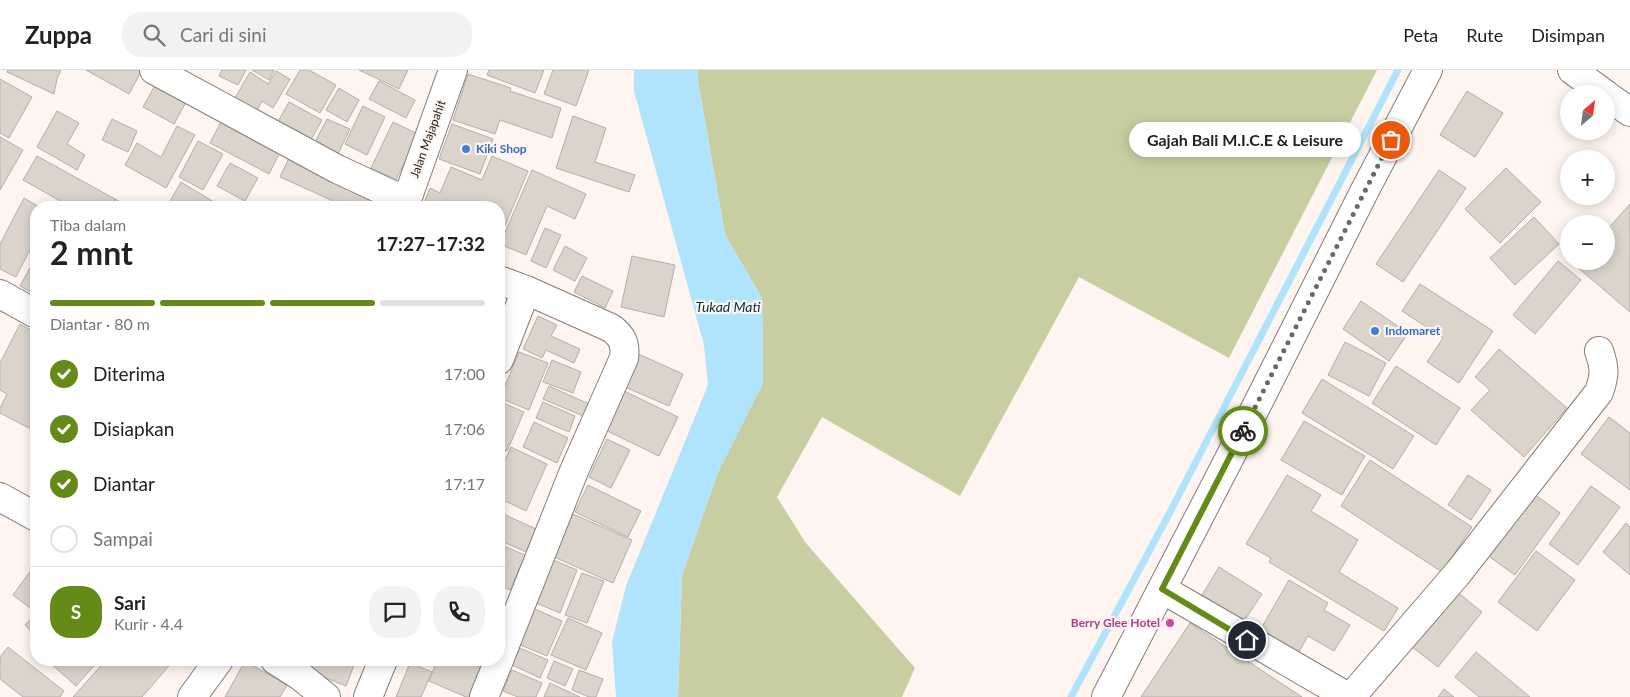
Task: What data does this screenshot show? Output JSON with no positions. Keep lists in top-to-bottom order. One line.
{"streets":{"street":["Jalan Majapahit"]},"water":["Tukad Mati"],"places":["Gajah Bali M.I.C.E & Leisure","Kiki Shop","Indomaret","Berry Glee Hotel"],"north":"top right","page":{"header":"Zuppa","search":"Cari di sini","nav":["Peta","Rute","Disimpan"],"map_buttons":["+","−"],"bubble":"Gajah Bali M.I.C.E & Leisure","heading":["2 mnt","Tiba dalam","17:27–17:32"],"panel":["Sari","Kurir · 4.4"],"bar":"Diantar · 80 m","list":[["Diterima","17:00"],["Disiapkan","17:06"],["Diantar","17:17"],"Sampai"],"round":"S"}}
